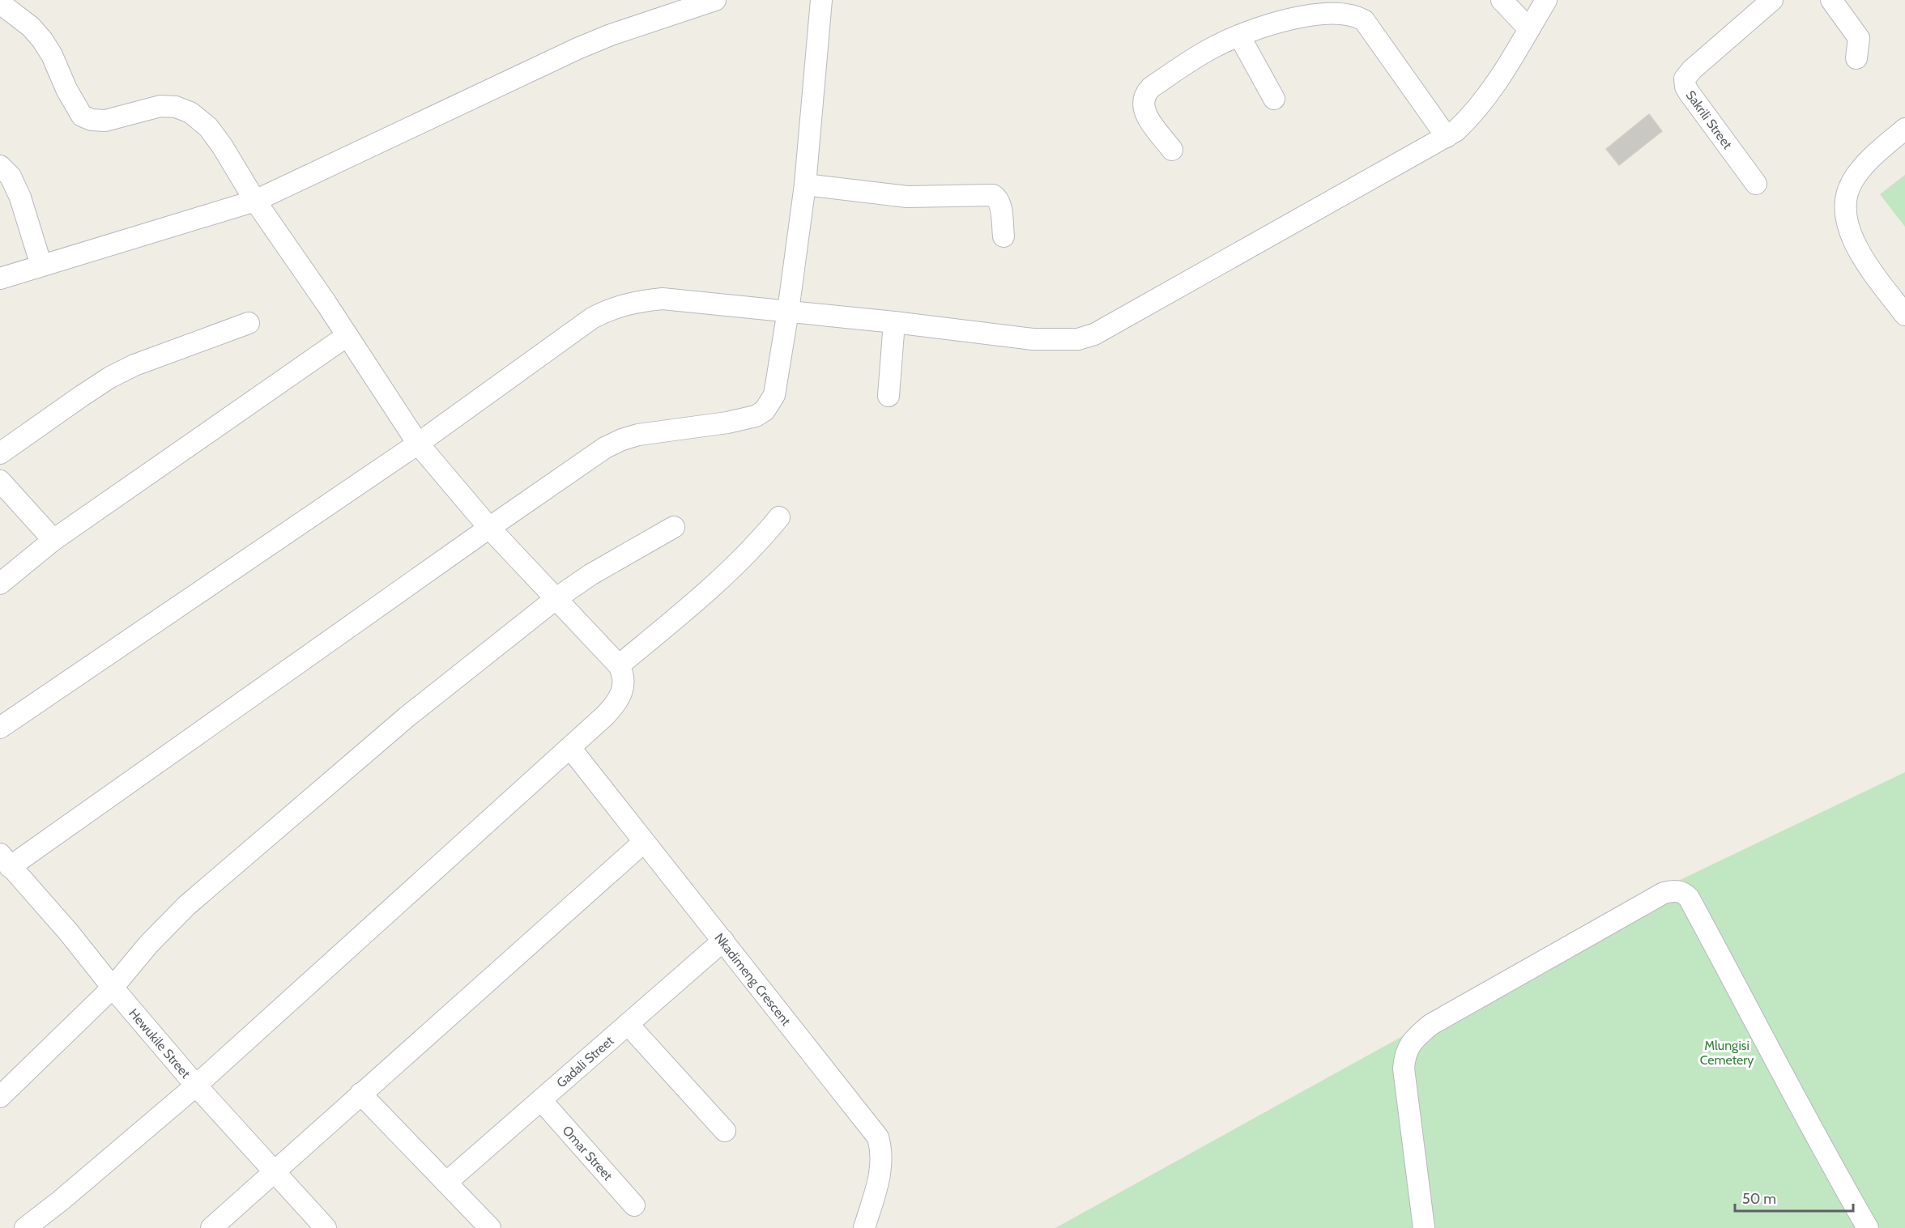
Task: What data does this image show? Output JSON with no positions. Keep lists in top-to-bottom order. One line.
{"streets":{"street":["Sakrili Street","Nkadimeng Crescent","Hewukile Street","Gadali Street","Omar Street"]},"crossings":[["Nkadimeng Crescent","Gadali Street"],["Gadali Street","Omar Street"]],"parks":["Mlungisi Cemetery"],"scale_bar":"50 m"}
